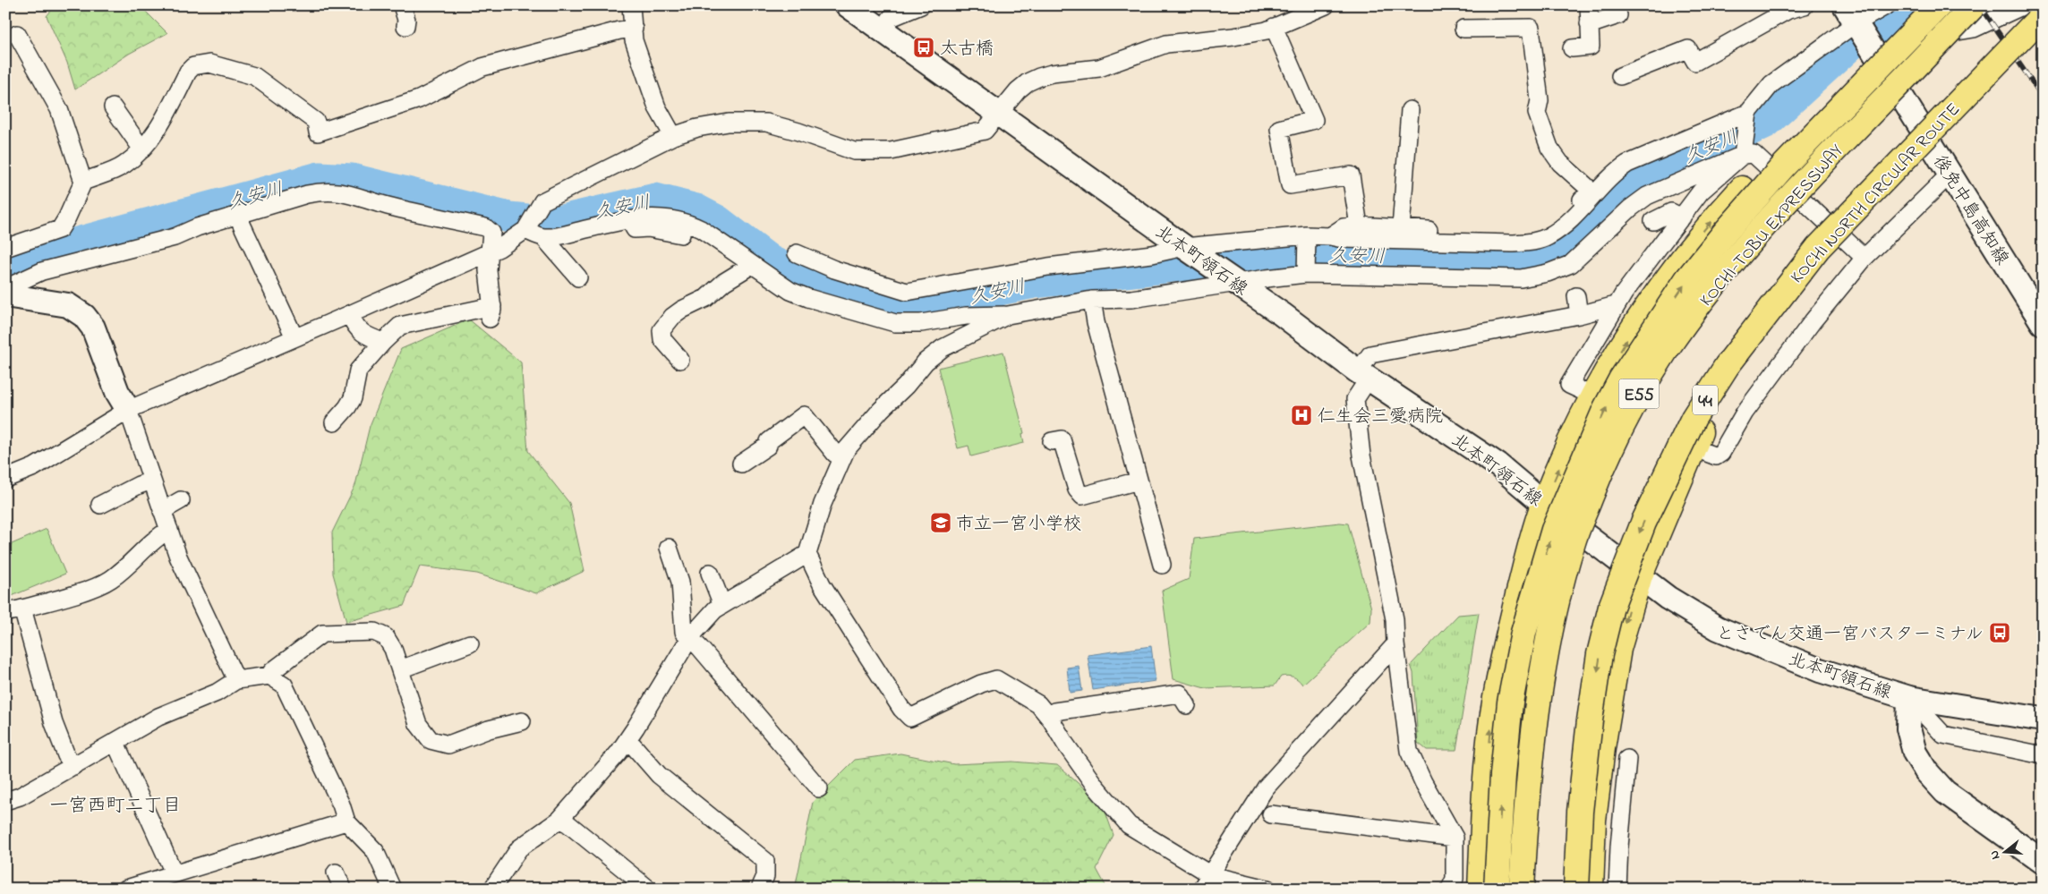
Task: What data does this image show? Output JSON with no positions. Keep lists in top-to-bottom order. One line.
{"streets":{"main road":["KOCHI NORTH CIRCULAR ROUTE","後免中島高知線","KOCHI-TOBU EXPRESSWAY","北本町領石線","E55","44"]},"crossings":[["北本町領石線","44"]],"districts":["一宮西町二丁目"],"water":["久安川"],"places":{"bus stop":["太古橋","とさでん交通一宮バスターミナル"],"hospital":["仁生会三愛病院"],"school or university":["市立一宮小学校"]},"north":"left"}
